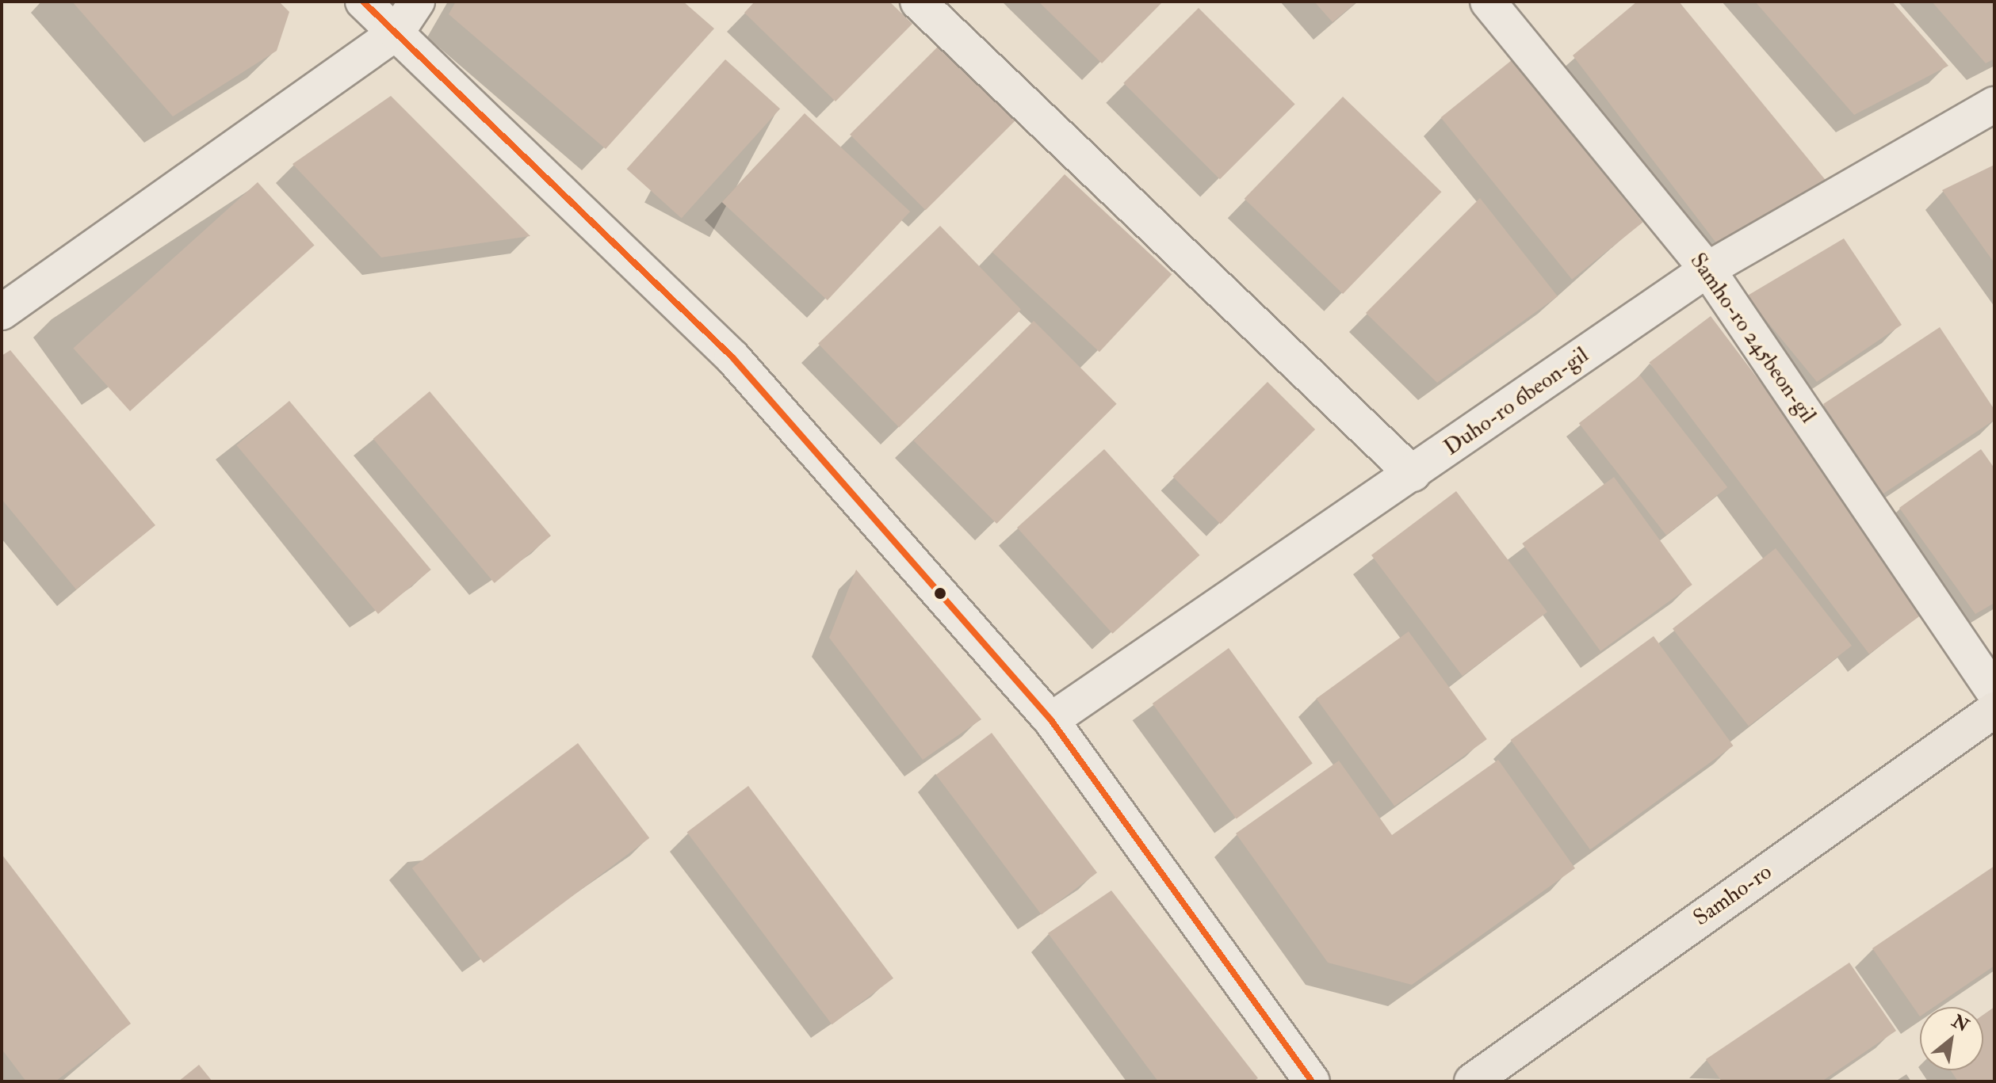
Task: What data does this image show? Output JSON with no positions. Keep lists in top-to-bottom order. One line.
{"streets":{"main road":["Samho-ro"],"street":["Samho-ro 245beon-gil","Duho-ro 6beon-gil"]},"crossings":[["Samho-ro 245beon-gil","Duho-ro 6beon-gil"]],"north":"top right"}
